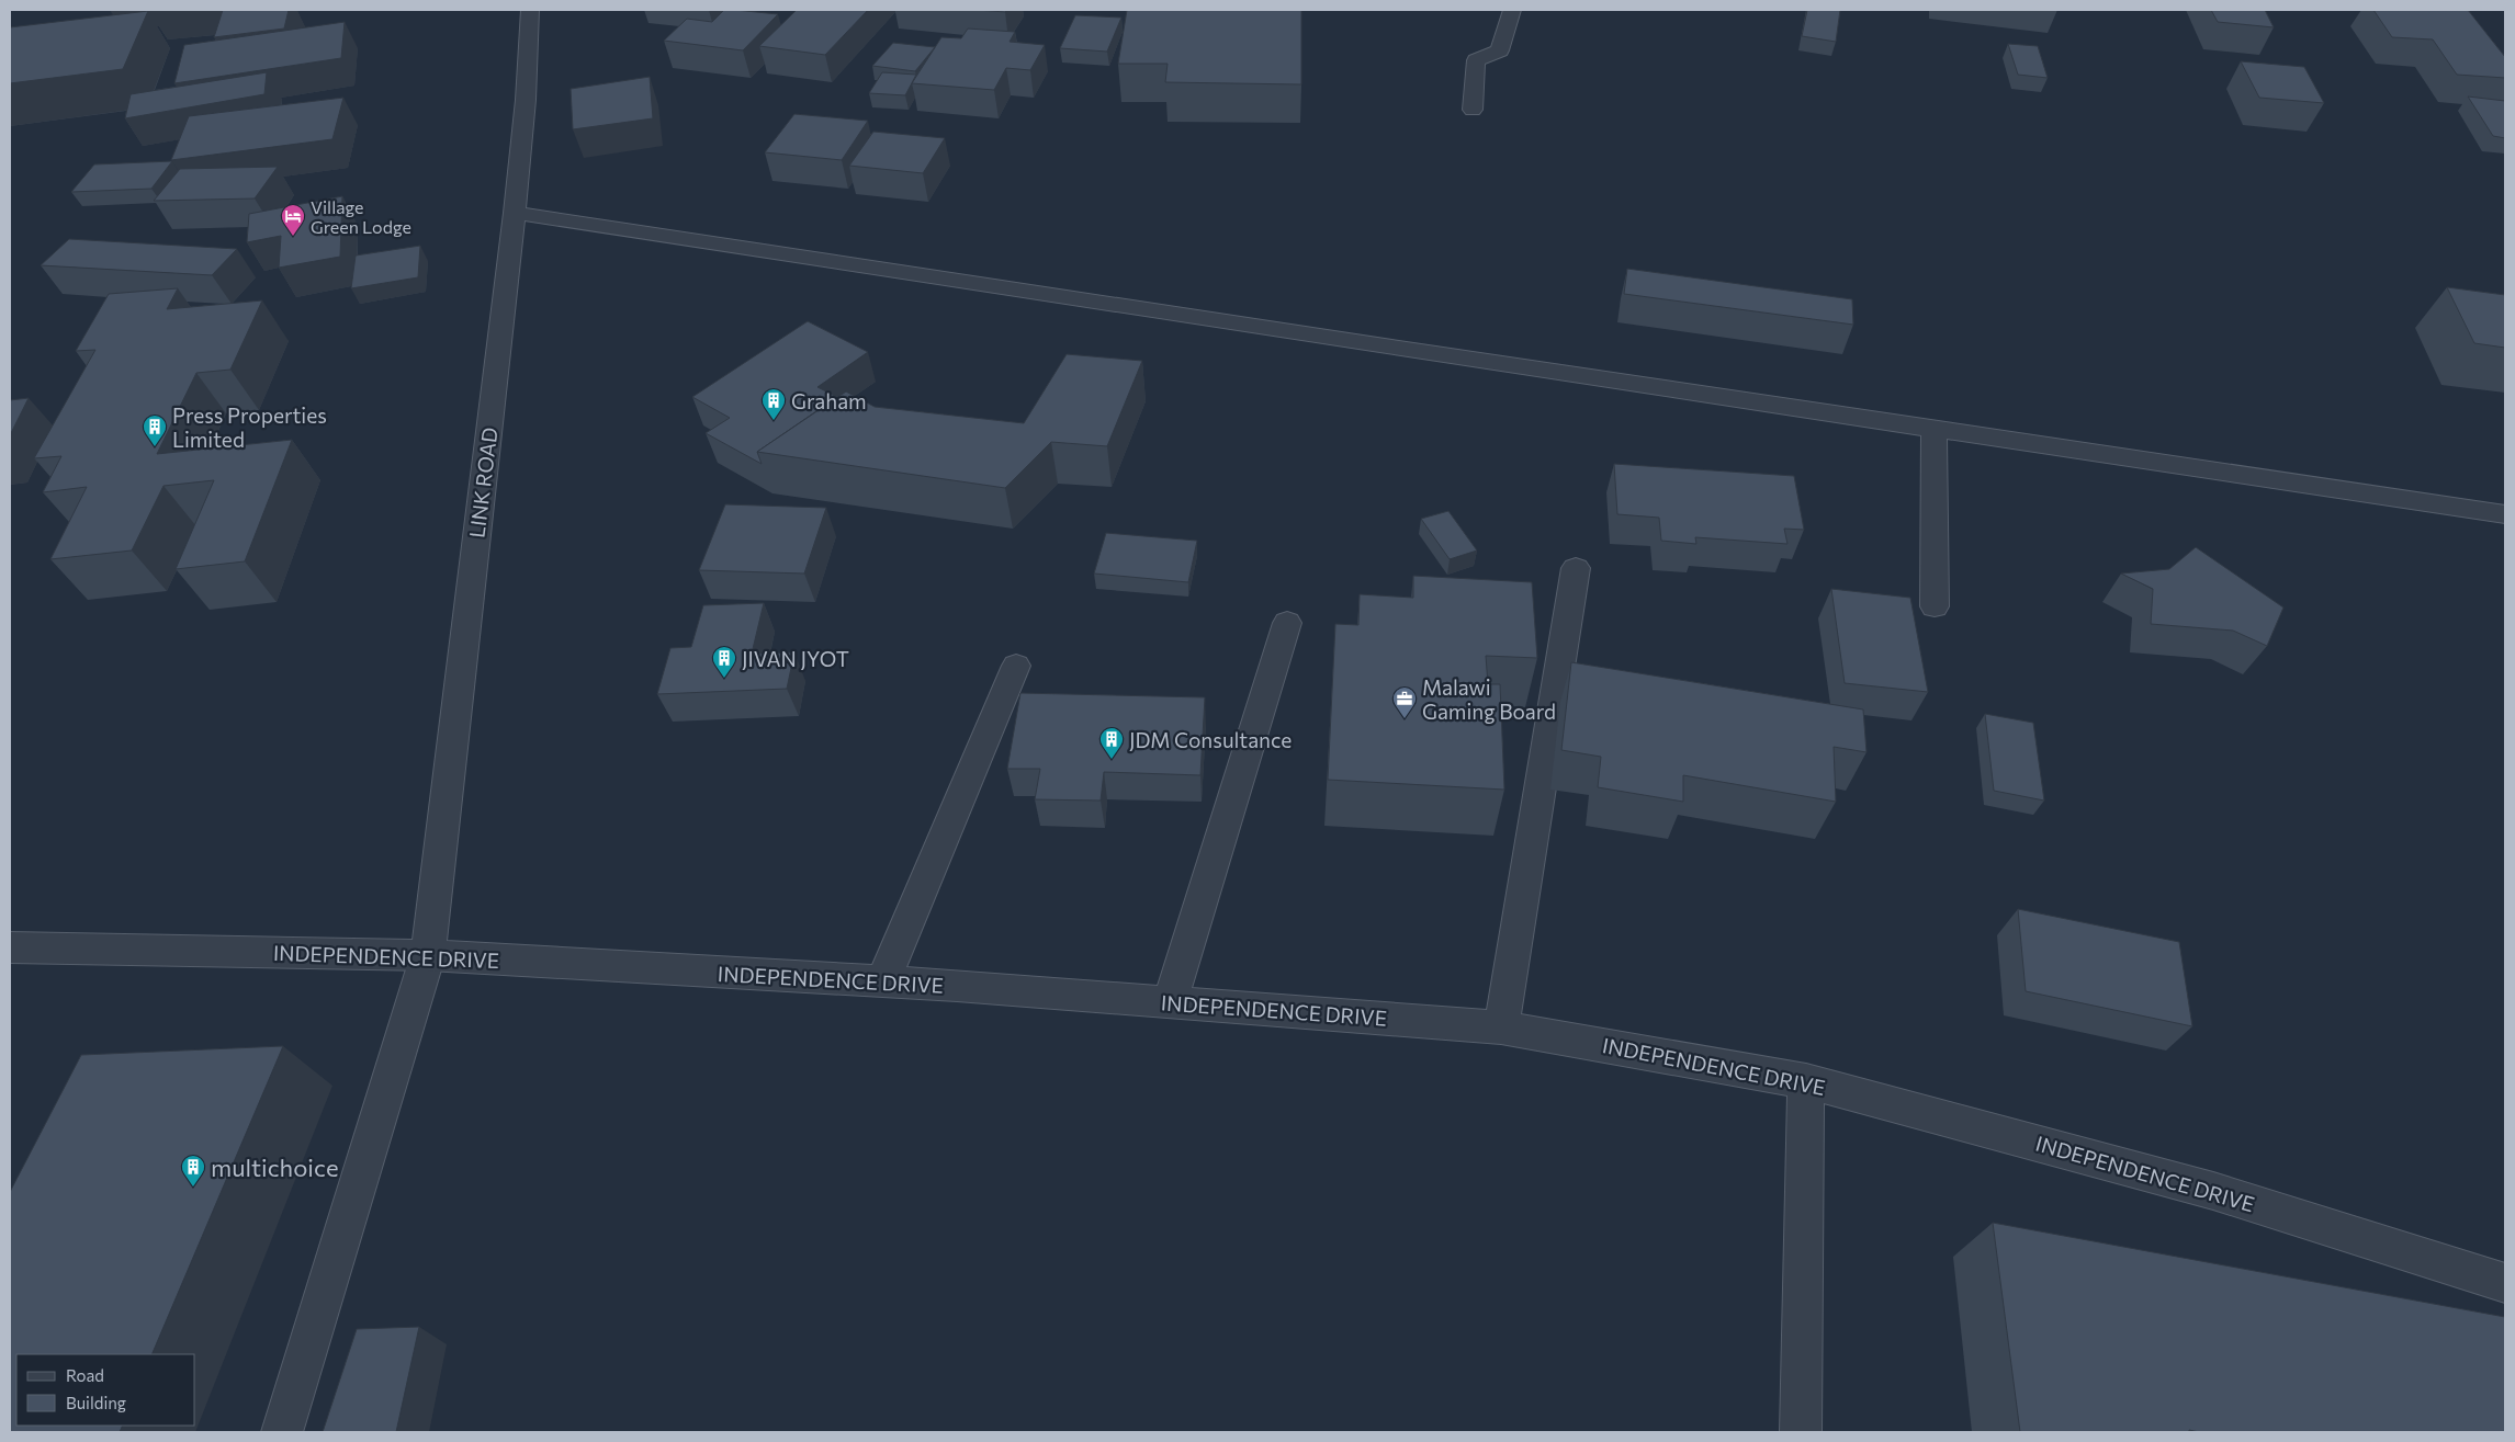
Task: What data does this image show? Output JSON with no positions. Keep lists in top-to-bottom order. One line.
{"streets":{"street":["LINK ROAD","INDEPENDENCE DRIVE"]},"crossings":[["LINK ROAD","INDEPENDENCE DRIVE"]],"places":{"hotel":["Village Green Lodge"],"building":["Graham","Press Properties Limited","JIVAN JYOT","JDM Consultance","multichoice"],"office":["Malawi Gaming Board"]},"legend":["Road","Building"]}
